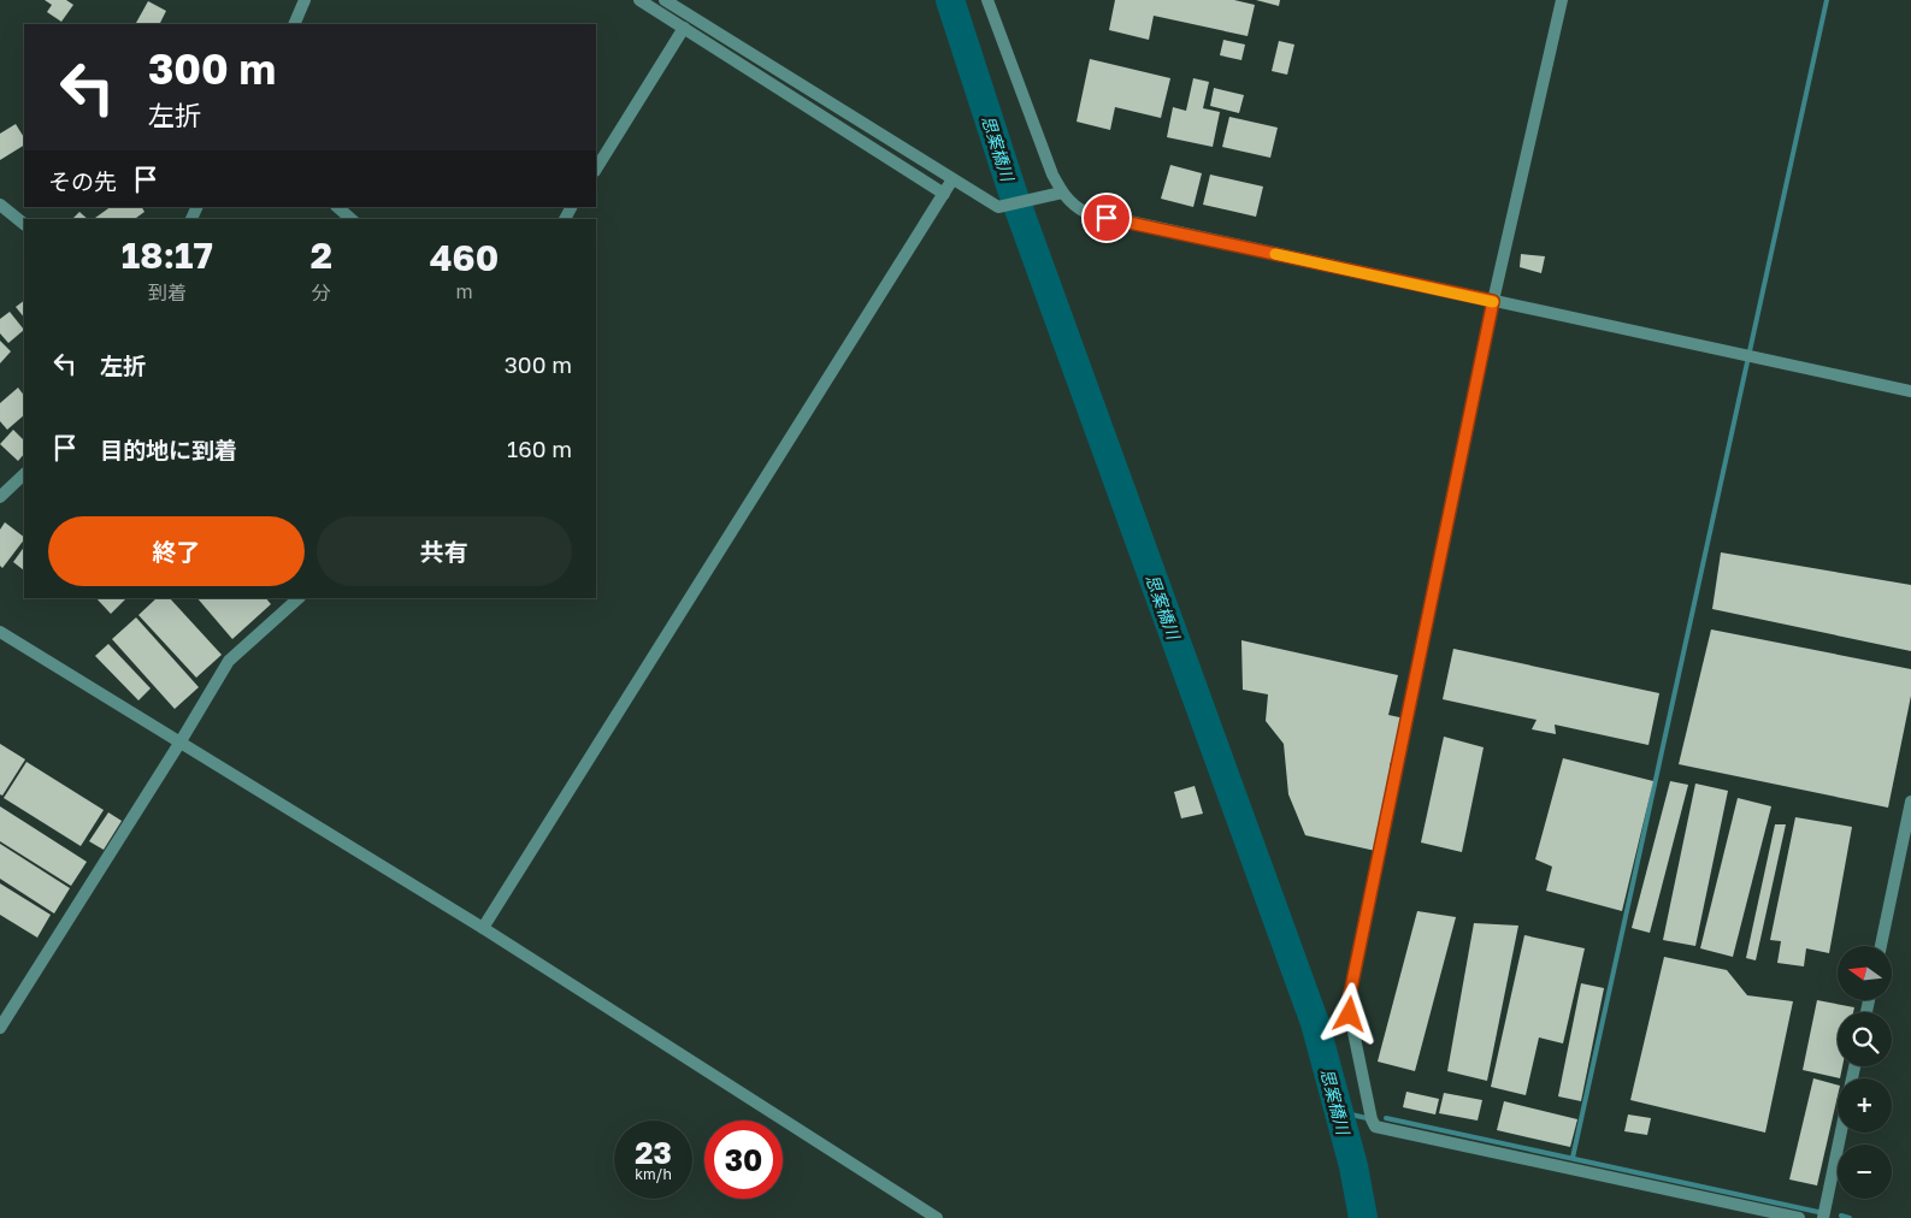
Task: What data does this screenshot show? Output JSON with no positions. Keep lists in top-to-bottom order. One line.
{"water":["思案橋川"],"north":"left","page":{"turn":["300 m","左折"],"then":"その先","eta":["18:17","到着","2","分","460","m"],"list":[{"name":"左折","value":"300 m"},{"name":"目的地に到着","value":"160 m"}],"buttons":["終了","共有"],"map_buttons":["+","−"],"speed":"23 km/h","limit":"30"}}
